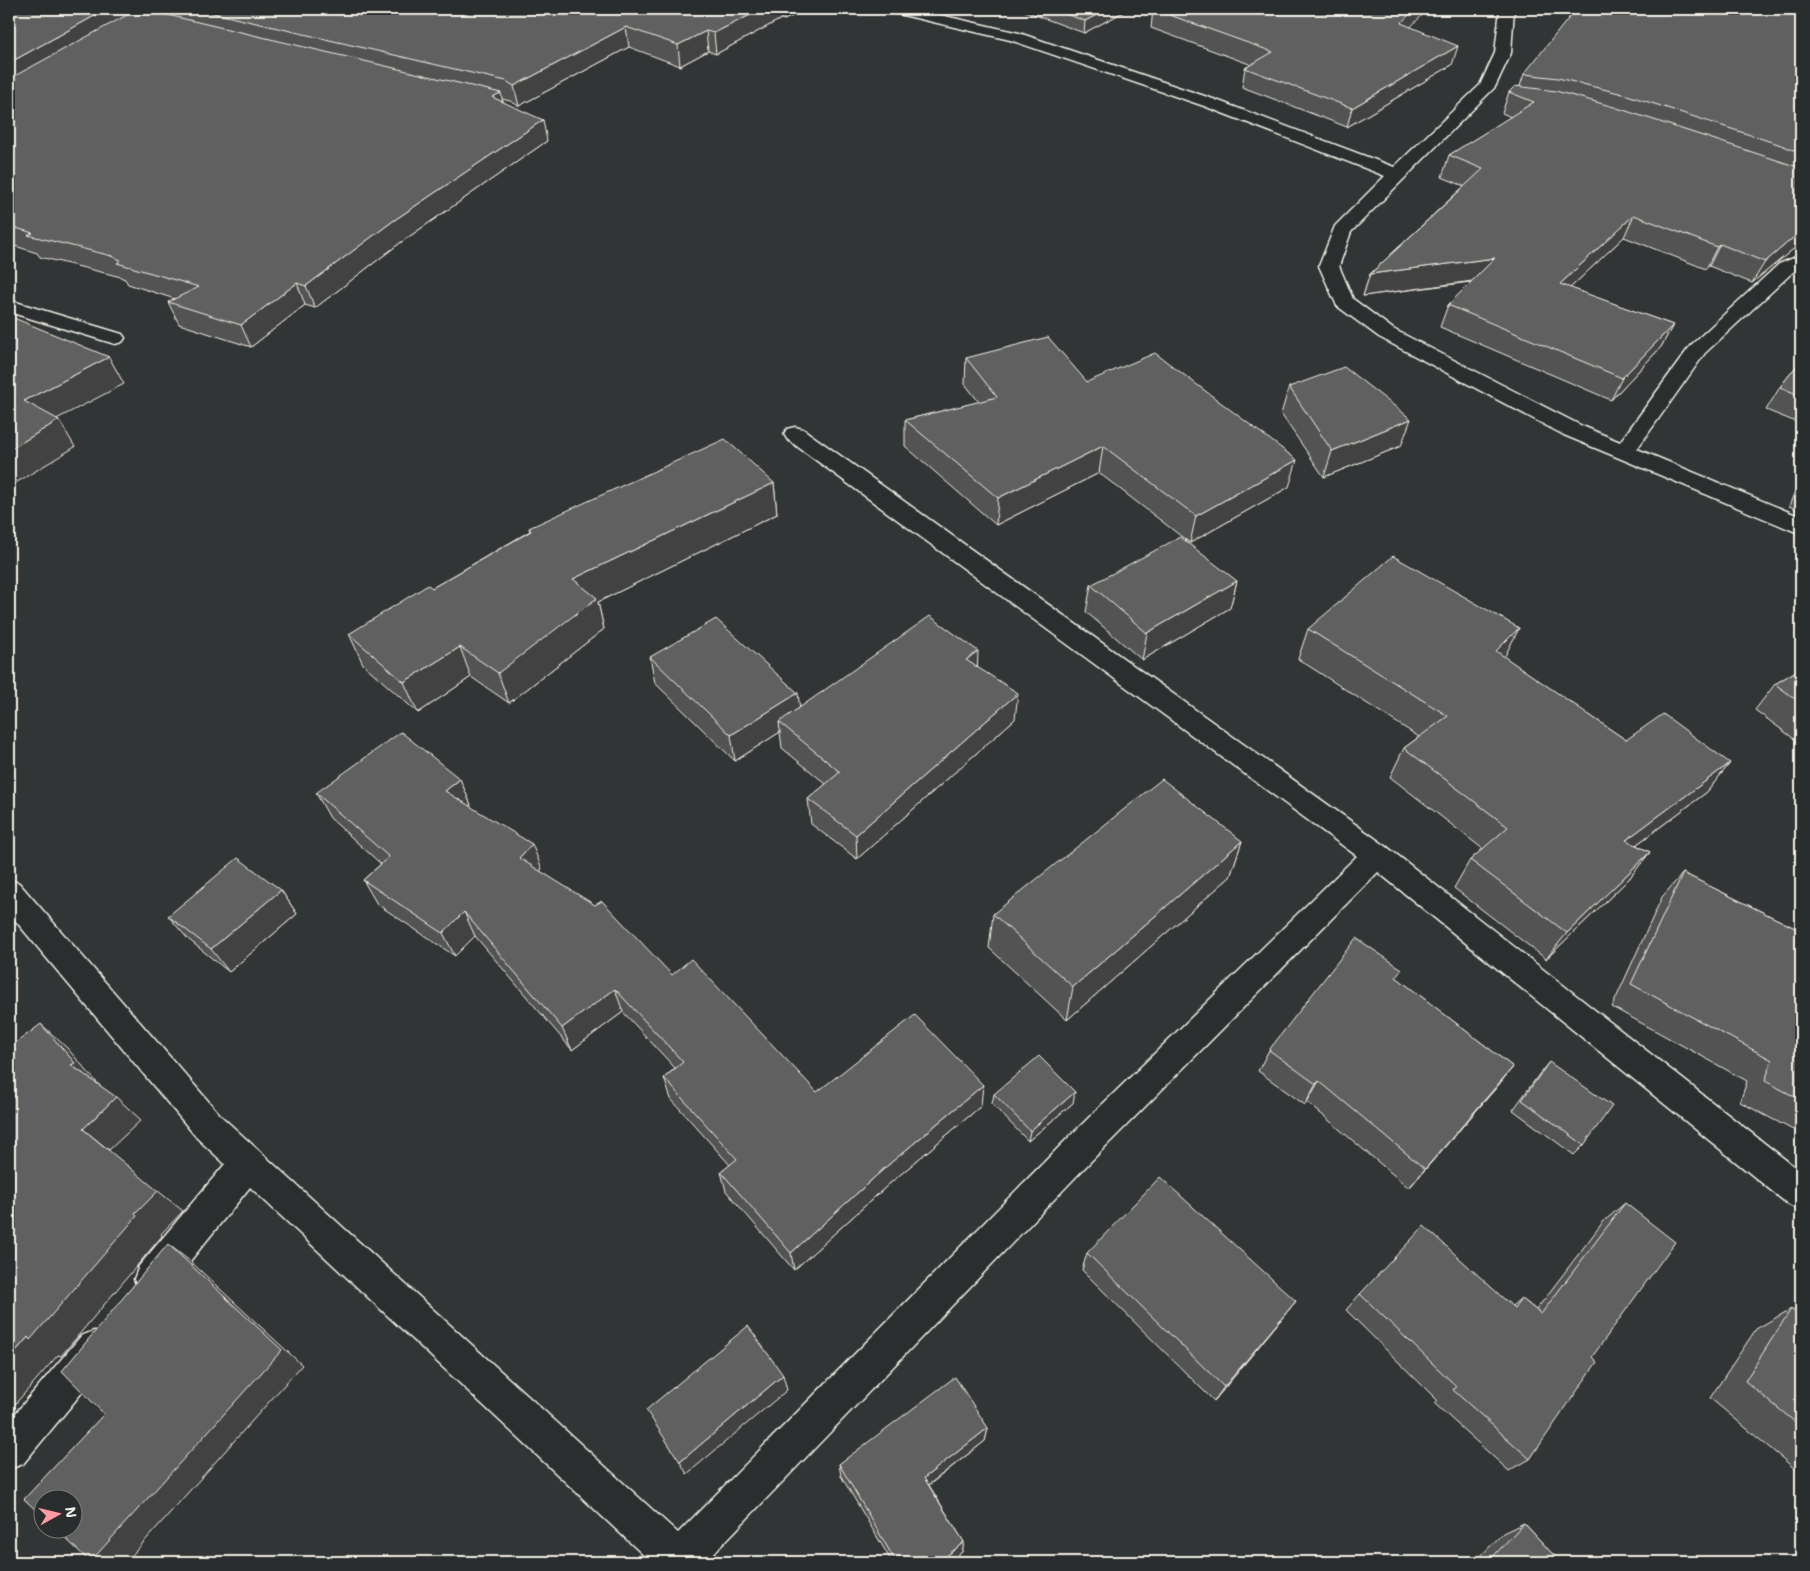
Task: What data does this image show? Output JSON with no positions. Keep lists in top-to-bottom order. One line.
{"north":"right"}
